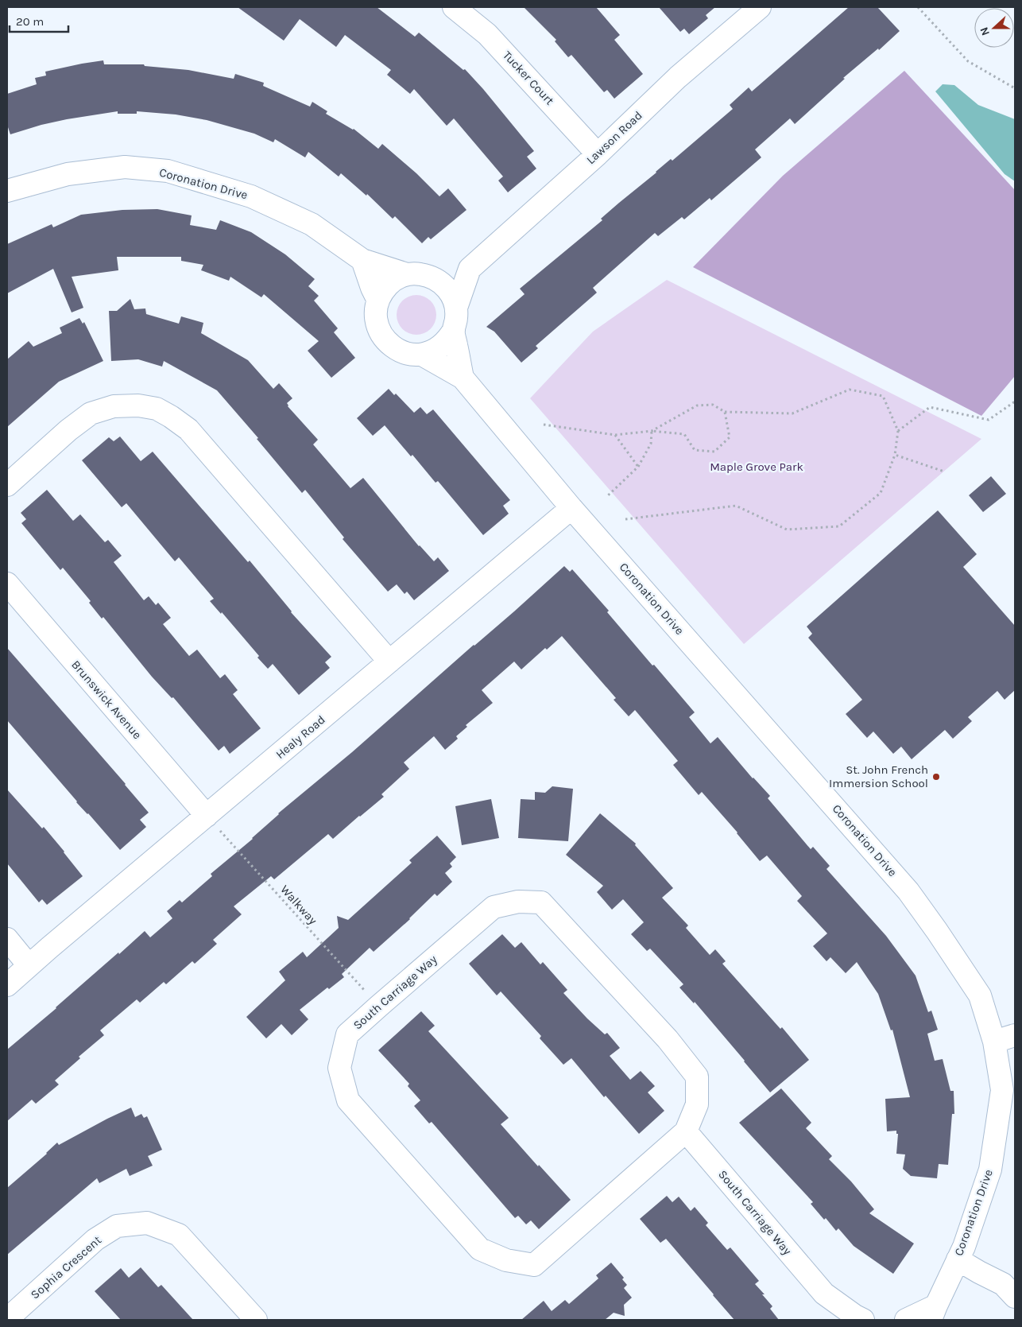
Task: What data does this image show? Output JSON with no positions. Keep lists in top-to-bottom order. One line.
{"streets":{"street":["Tucker Court","Lawson Road","Coronation Drive","Brunswick Avenue","Healy Road","South Carriage Way","Sophia Crescent"],"path":["Walkway"]},"crossings":[["Tucker Court","Lawson Road"],["Lawson Road","Coronation Drive"],["Coronation Drive","Healy Road"],["Brunswick Avenue","Healy Road"],["Brunswick Avenue","Walkway"],["Healy Road","Walkway"],["Walkway","South Carriage Way"]],"parks":["Maple Grove Park"],"places":["St. John French Immersion School"],"scale_bar":"20 m","north":"left"}
